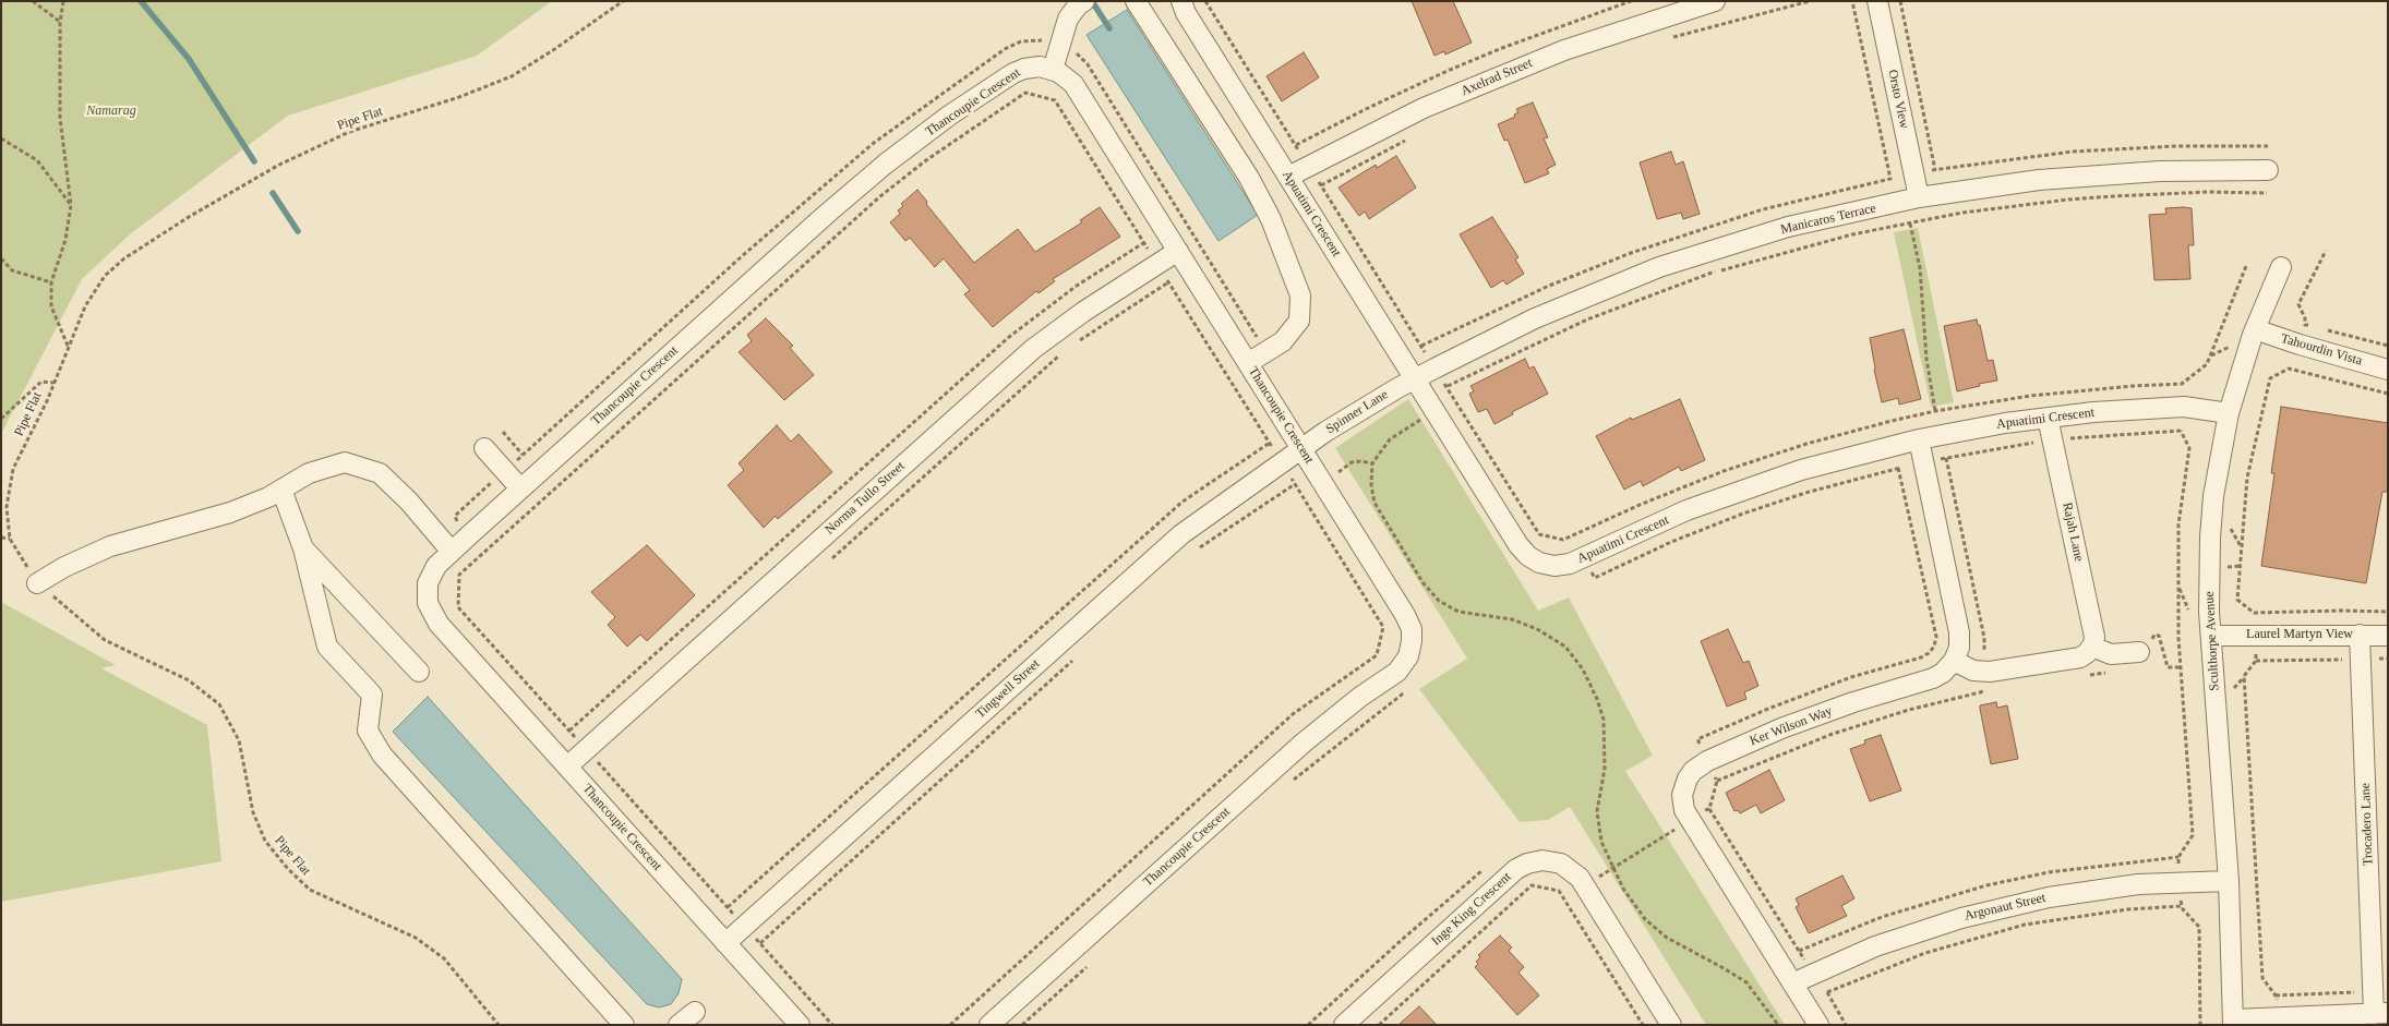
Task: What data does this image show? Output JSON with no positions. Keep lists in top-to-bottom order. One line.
{"streets":{"street":["Axelrad Street","Orsto View","Thancoupie Crescent","Apuatimi Crescent","Manicaros Terrace","Tahourdin Vista","Spinner Lane","Norma Tullo Street","Rajah Lane","Laurel Martyn View","Sculthorpe Avenue","Tingwell Street","Ker Wilson Way","Trocadero Lane","Argonaut Street","Inge King Crescent"],"path":["Pipe Flat"]},"crossings":[["Axelrad Street","Apuatimi Crescent"],["Orsto View","Manicaros Terrace"],["Thancoupie Crescent","Spinner Lane"],["Thancoupie Crescent","Norma Tullo Street"],["Thancoupie Crescent","Tingwell Street"],["Apuatimi Crescent","Manicaros Terrace"],["Apuatimi Crescent","Spinner Lane"],["Apuatimi Crescent","Rajah Lane"],["Apuatimi Crescent","Sculthorpe Avenue"],["Manicaros Terrace","Spinner Lane"],["Tahourdin Vista","Sculthorpe Avenue"],["Spinner Lane","Tingwell Street"],["Laurel Martyn View","Sculthorpe Avenue"],["Laurel Martyn View","Trocadero Lane"],["Sculthorpe Avenue","Argonaut Street"],["Ker Wilson Way","Argonaut Street"]],"parks":["Namarag"]}
